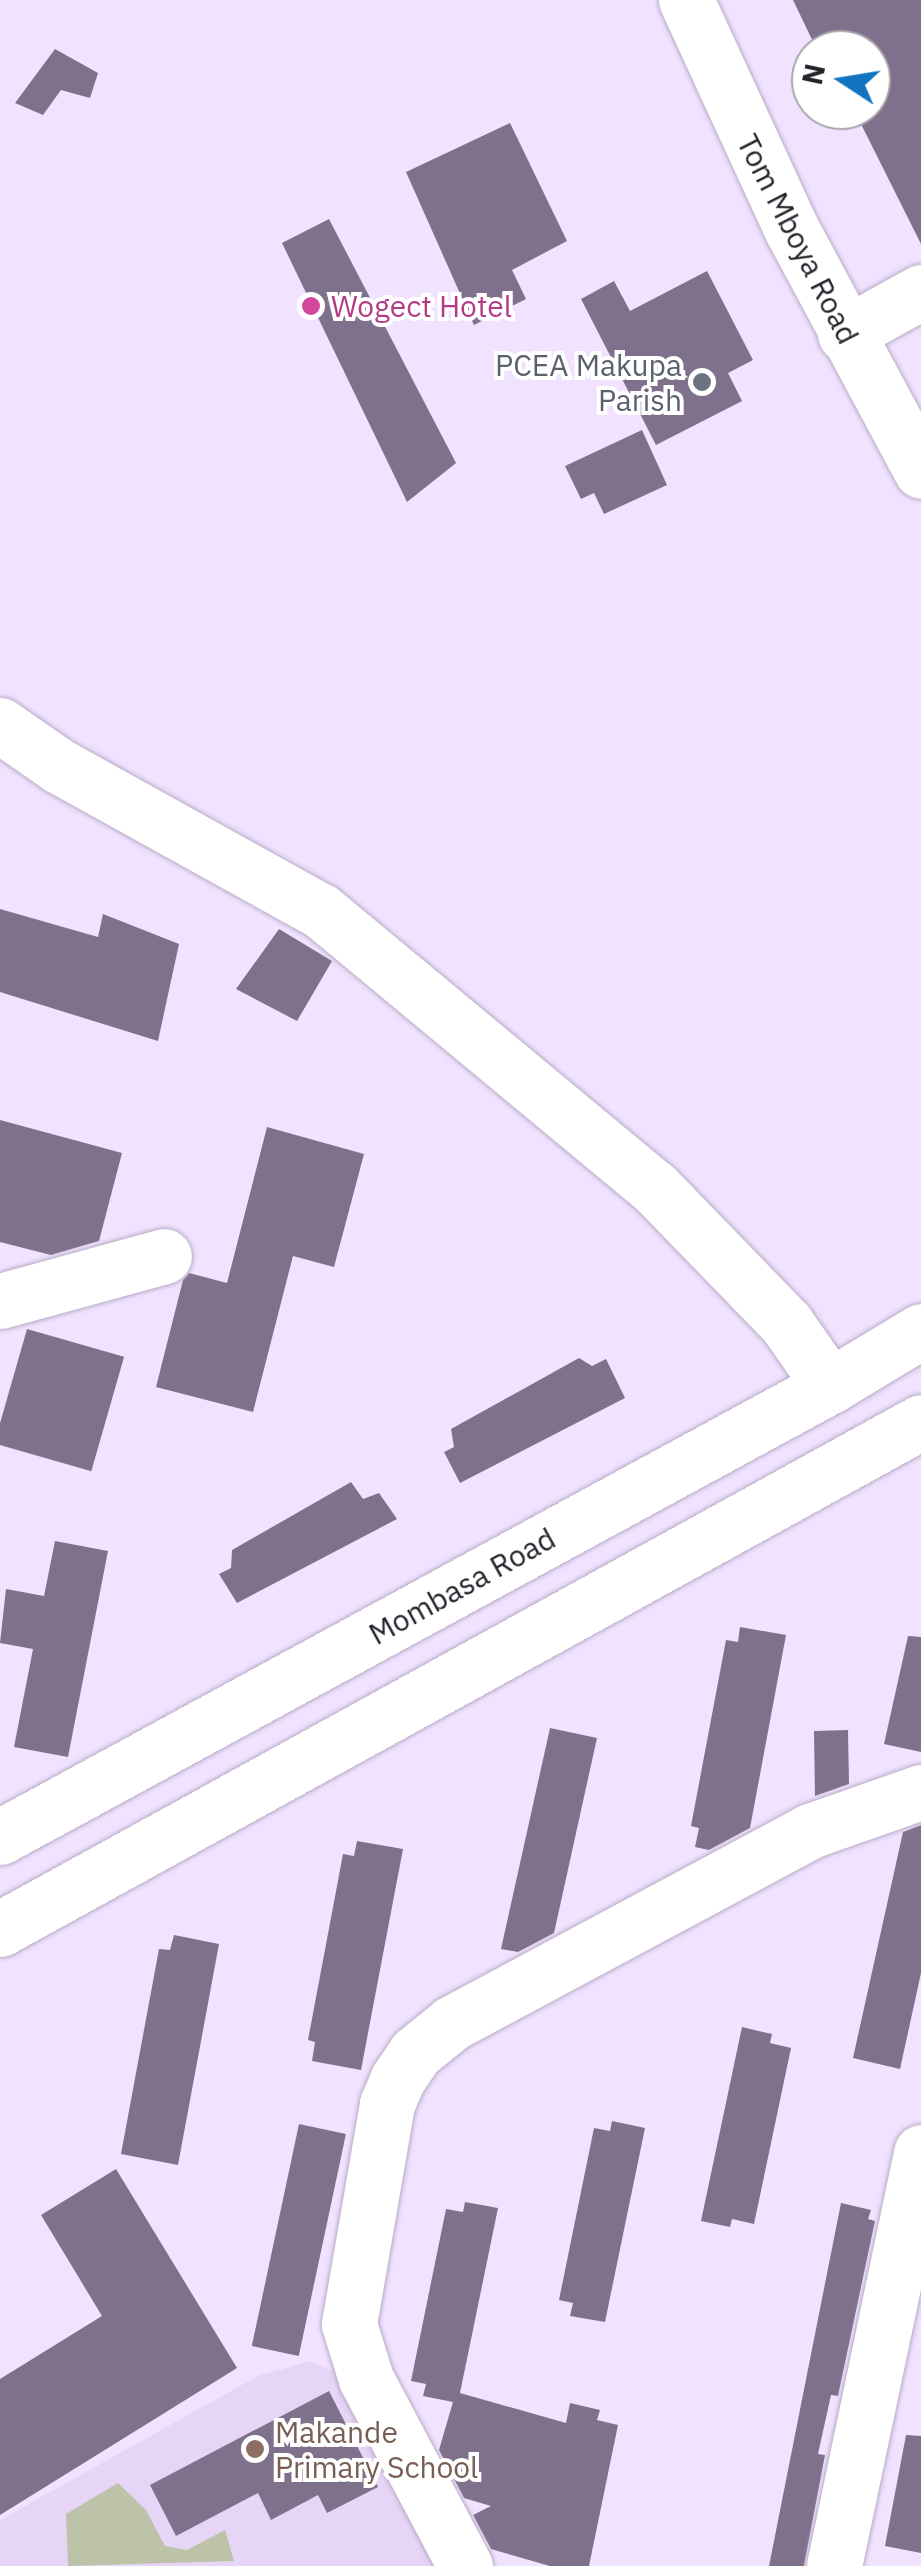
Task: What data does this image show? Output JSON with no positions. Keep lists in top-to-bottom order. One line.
{"streets":{"main road":["Tom Mboya Road","Mombasa Road"]},"places":["Wogect Hotel","PCEA Makupa Parish","Makande Primary School"],"north":"left"}
